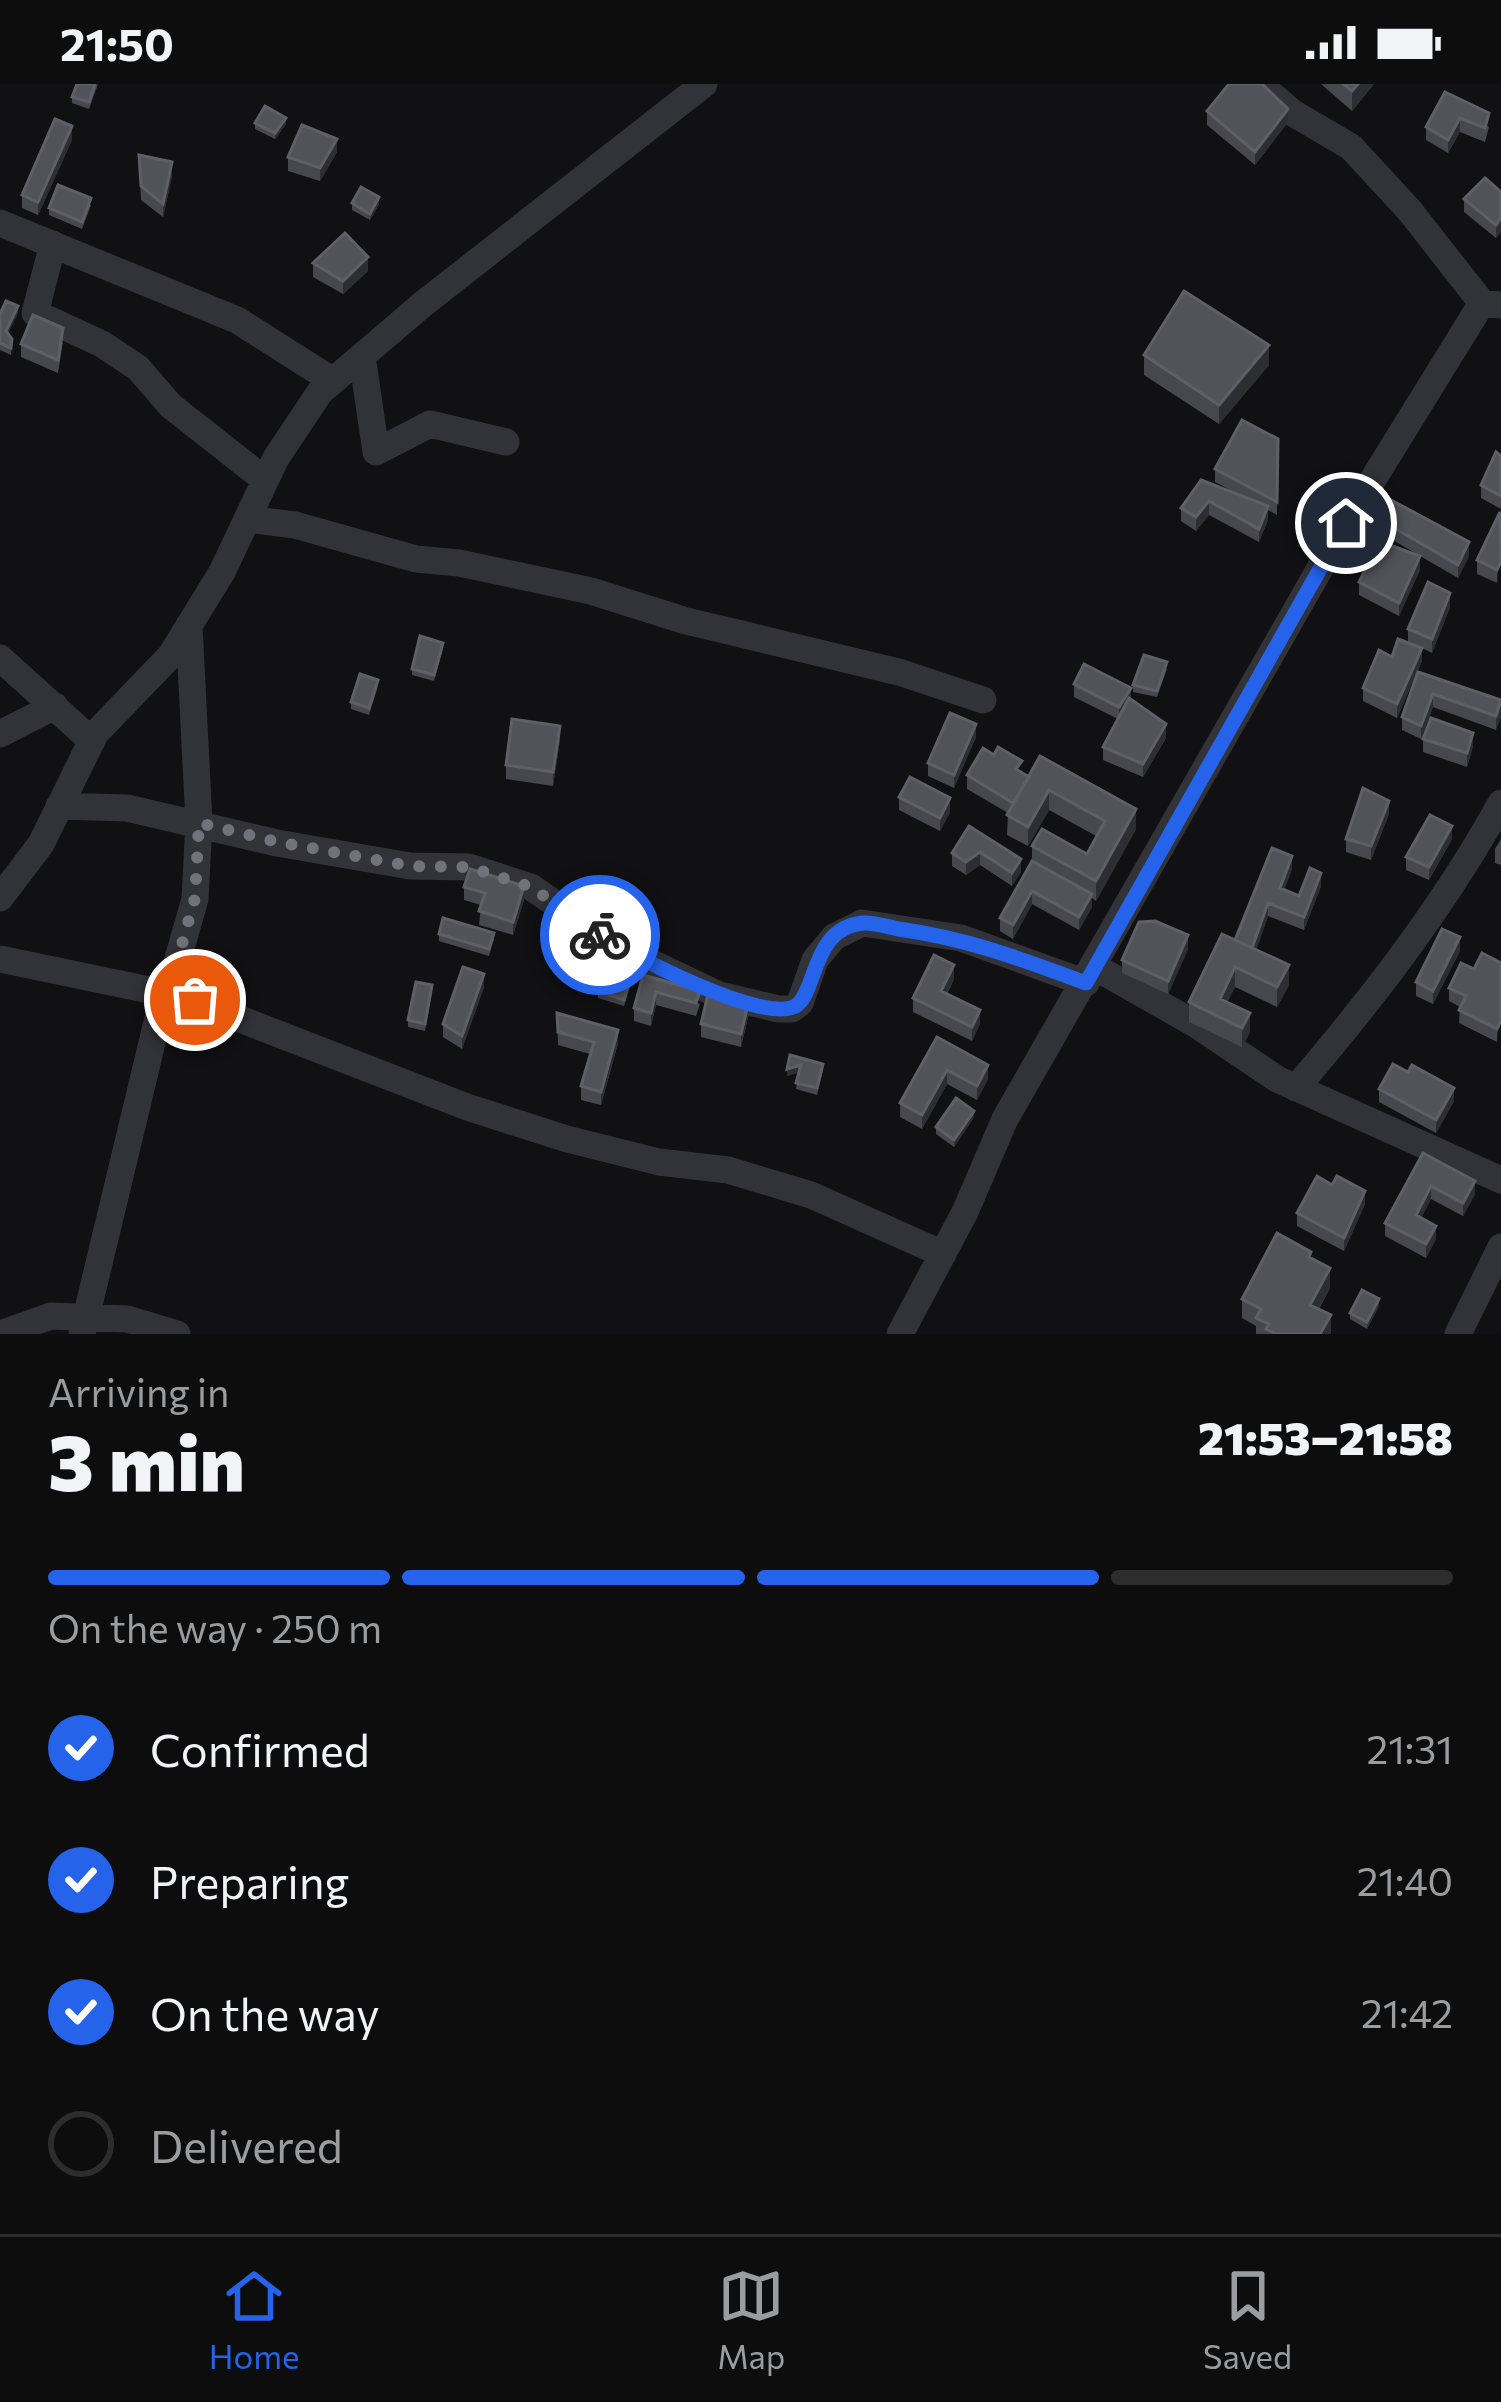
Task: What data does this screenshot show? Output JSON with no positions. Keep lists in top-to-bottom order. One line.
{"page":{"status":"21:50","heading":["3 min","Arriving in","21:53–21:58"],"bar":"On the way · 250 m","list":[["Confirmed","21:31"],["Preparing","21:40"],["On the way","21:42"],"Delivered"],"tabs":["Home","Map","Saved"]}}
